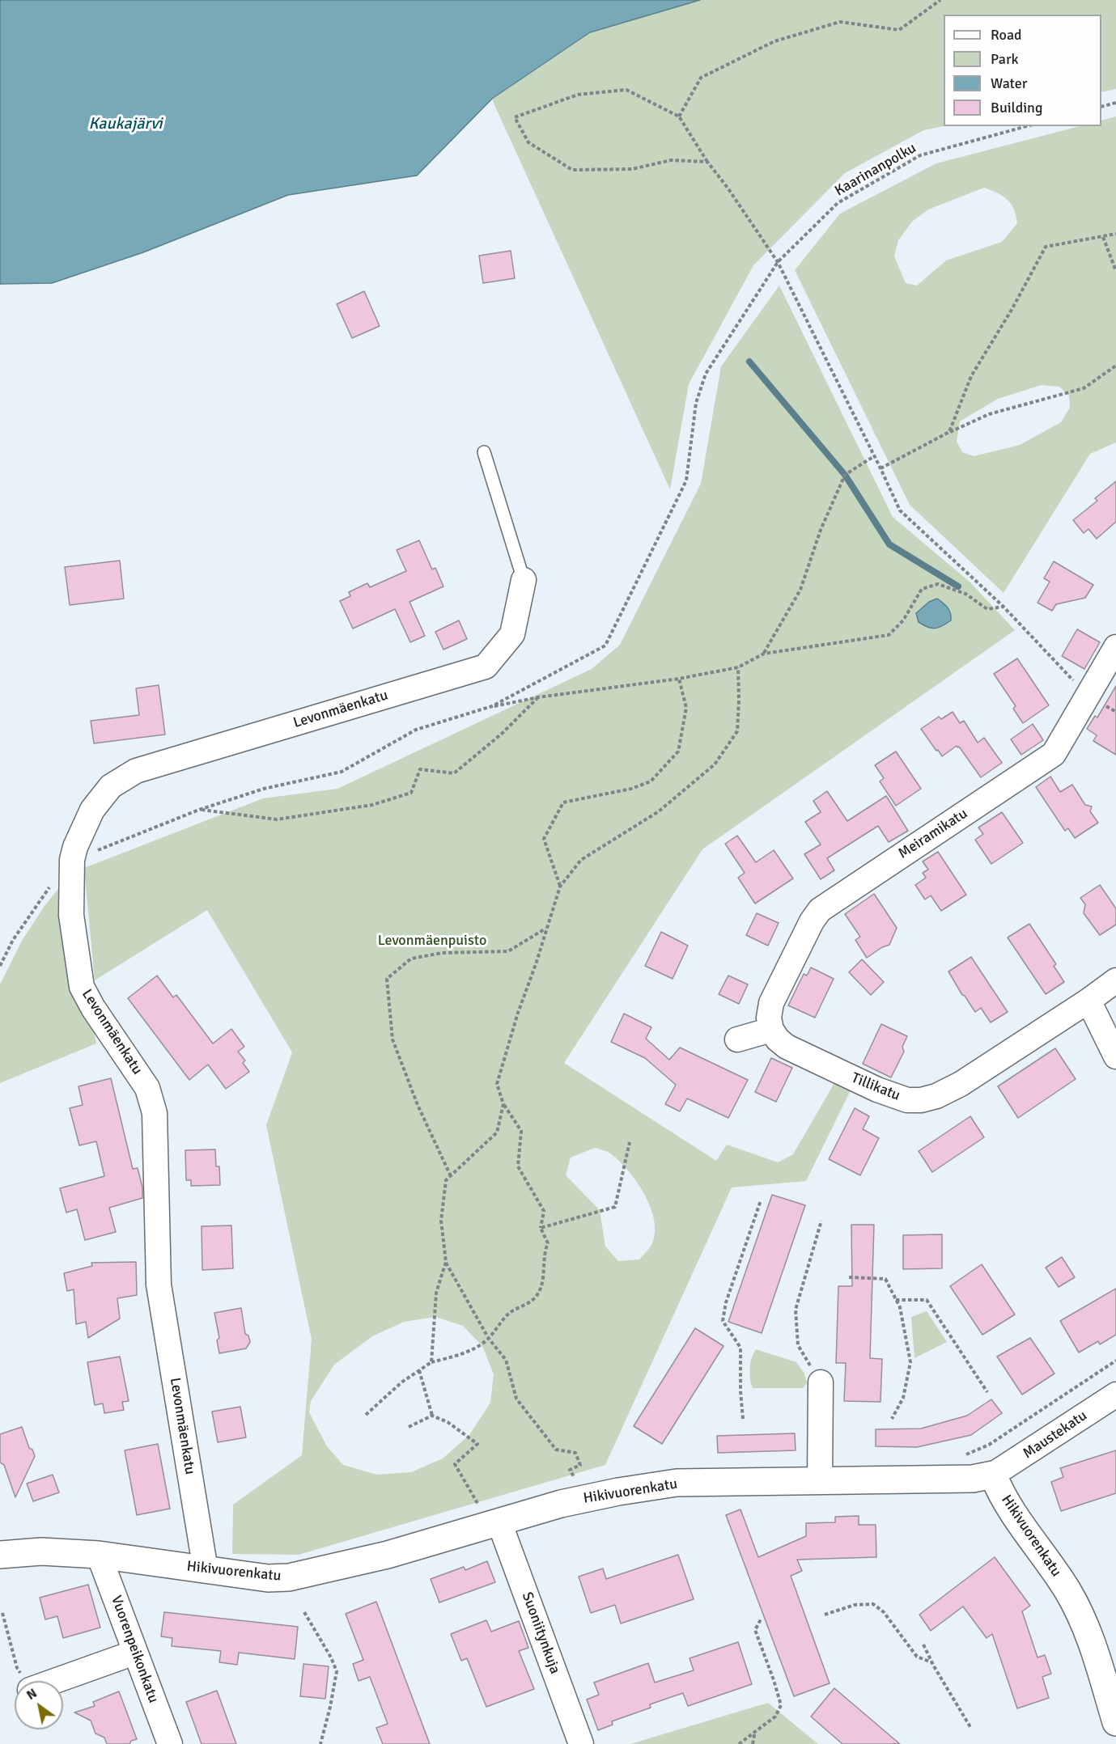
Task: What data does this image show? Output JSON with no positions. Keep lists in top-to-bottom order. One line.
{"streets":{"street":["Levonmäenkatu","Meiramikatu","Tillikatu","Maustekatu","Hikivuorenkatu","Suoniitynkuja","Vuorenpeikonkatu"],"path":["Kaarinanpolku"]},"crossings":[["Levonmäenkatu","Hikivuorenkatu"],["Meiramikatu","Tillikatu"],["Maustekatu","Hikivuorenkatu"],["Hikivuorenkatu","Suoniitynkuja"],["Hikivuorenkatu","Vuorenpeikonkatu"]],"water":["Kaukajärvi"],"parks":["Levonmäenpuisto"],"legend":["Road","Park","Water","Building"],"north":"top left"}
